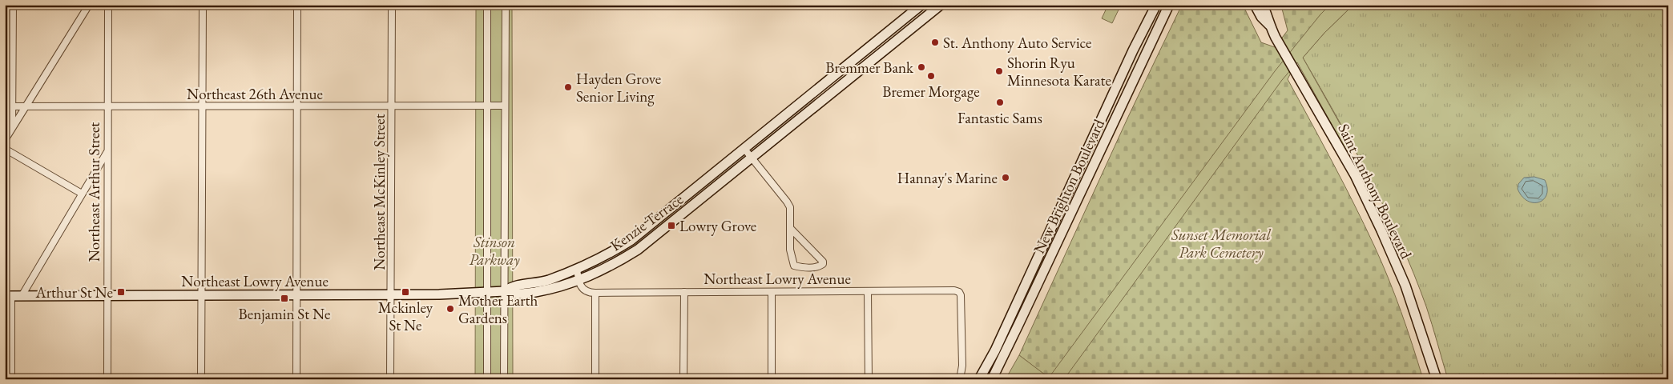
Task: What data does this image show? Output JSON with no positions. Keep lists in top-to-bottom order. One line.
{"streets":{"main road":["New Brighton Boulevard","Saint Anthony Boulevard","Kenzie Terrace","Northeast Lowry Avenue"],"street":["Northeast 26th Avenue","Northeast Arthur Street","Northeast McKinley Street"]},"crossings":[["Northeast 26th Avenue","Northeast Arthur Street"],["Northeast 26th Avenue","Northeast McKinley Street"],["Northeast Arthur Street","Northeast Lowry Avenue"],["Northeast McKinley Street","Northeast Lowry Avenue"],["Kenzie Terrace","Northeast Lowry Avenue"]],"parks":["Sunset Memorial Park Cemetery","Stinson Parkway"],"places":{"other":["St. Anthony Auto Service","Bremmer Bank","Shorin Ryu Minnesota Karate","Bremer Morgage","Hayden Grove Senior Living","Fantastic Sams","Hannay's Marine","Mother Earth Gardens"],"transit":["Lowry Grove","Arthur St Ne","Mckinley St Ne","Benjamin St Ne"]}}
